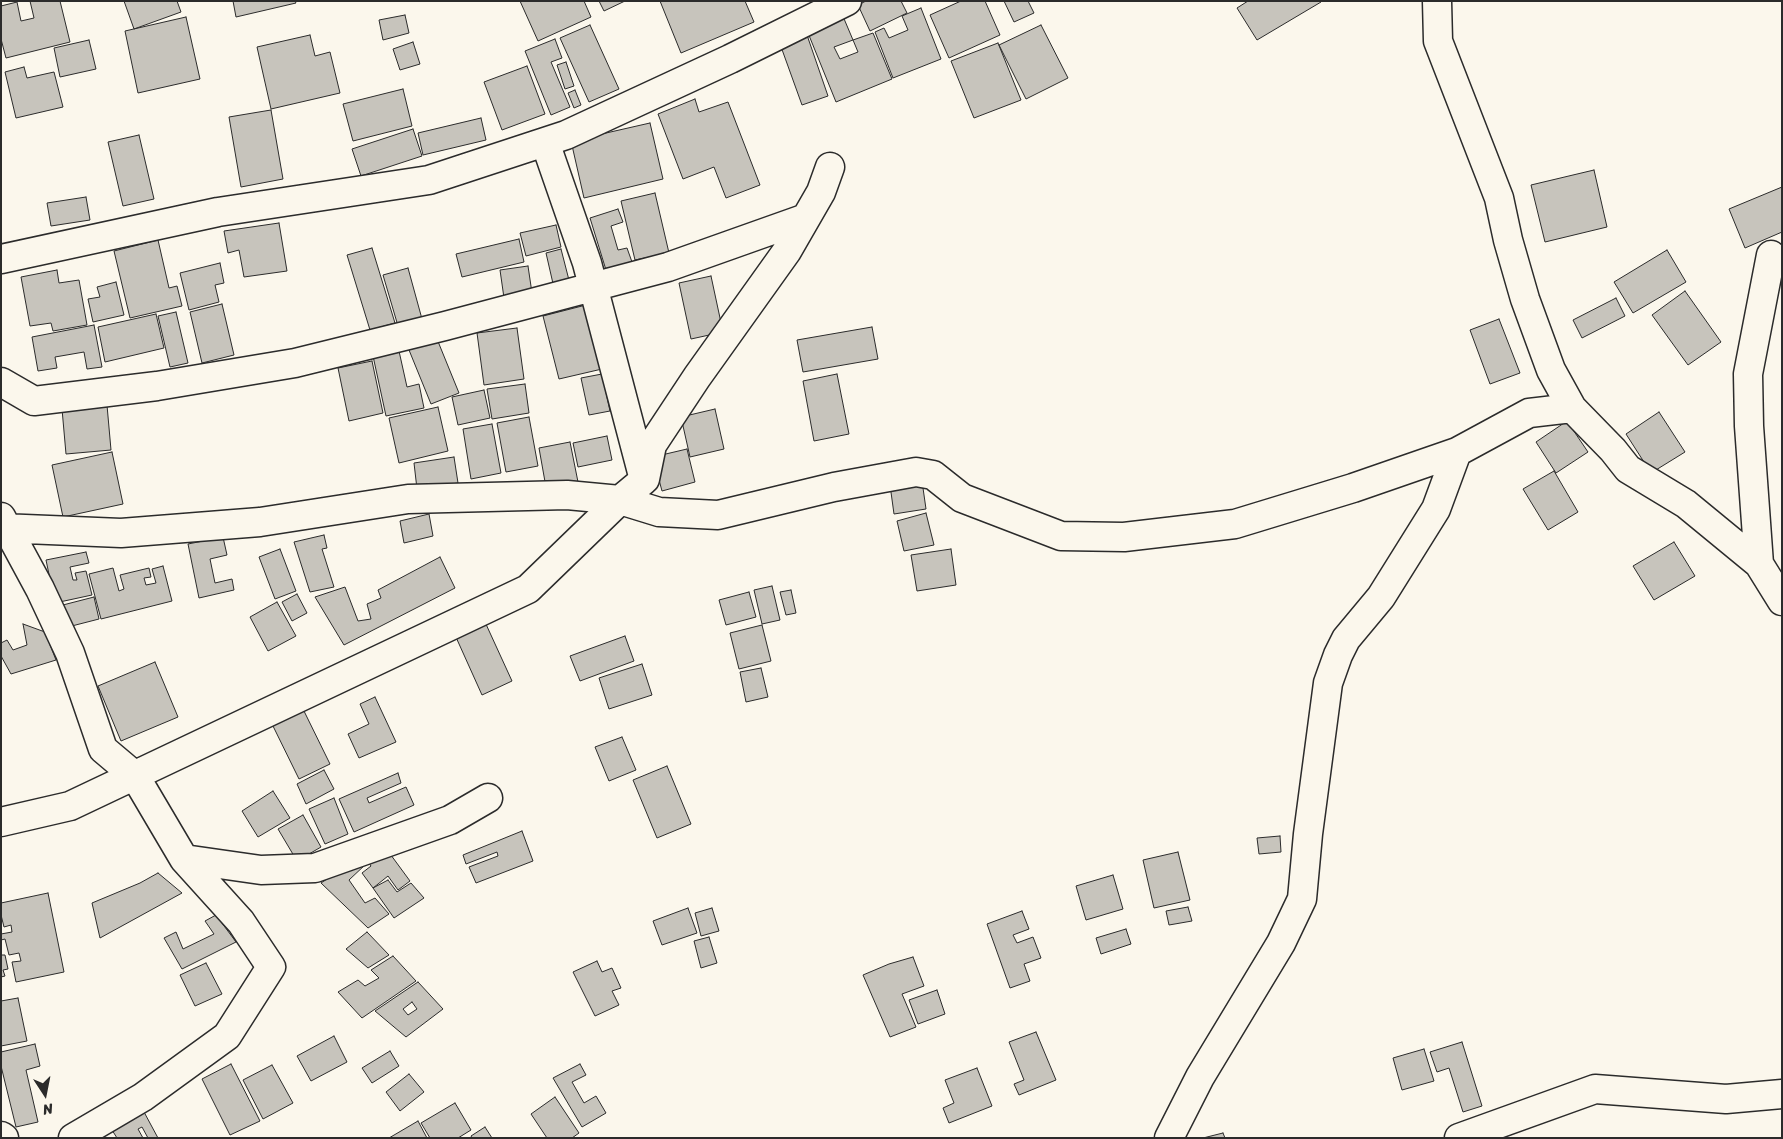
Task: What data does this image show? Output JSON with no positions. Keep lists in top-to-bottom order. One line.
{"north":"bottom"}
